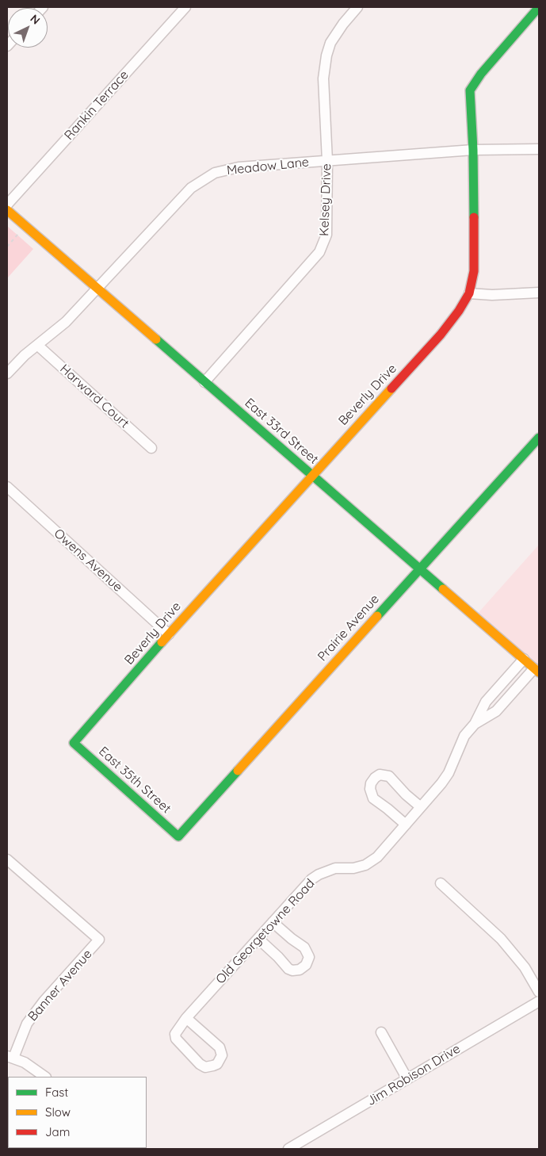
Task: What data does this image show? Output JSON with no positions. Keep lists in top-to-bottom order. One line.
{"streets":{"street":["Rankin Terrace","Meadow Lane","Kelsey Drive","Beverly Drive","Harward Court","East 33rd Street","Owens Avenue","Prairie Avenue","East 35th Street","Old Georgetowne Road","Banner Avenue","Jim Robison Drive"]},"crossings":[["Meadow Lane","Kelsey Drive"],["Meadow Lane","Beverly Drive"],["Meadow Lane","Harward Court"],["Meadow Lane","East 33rd Street"],["Kelsey Drive","East 33rd Street"],["Beverly Drive","East 33rd Street"],["Beverly Drive","Owens Avenue"],["Beverly Drive","East 35th Street"],["East 33rd Street","Prairie Avenue"],["East 33rd Street","Old Georgetowne Road"],["Prairie Avenue","East 35th Street"]],"legend":["Fast","Slow","Jam"],"north":"top right"}
